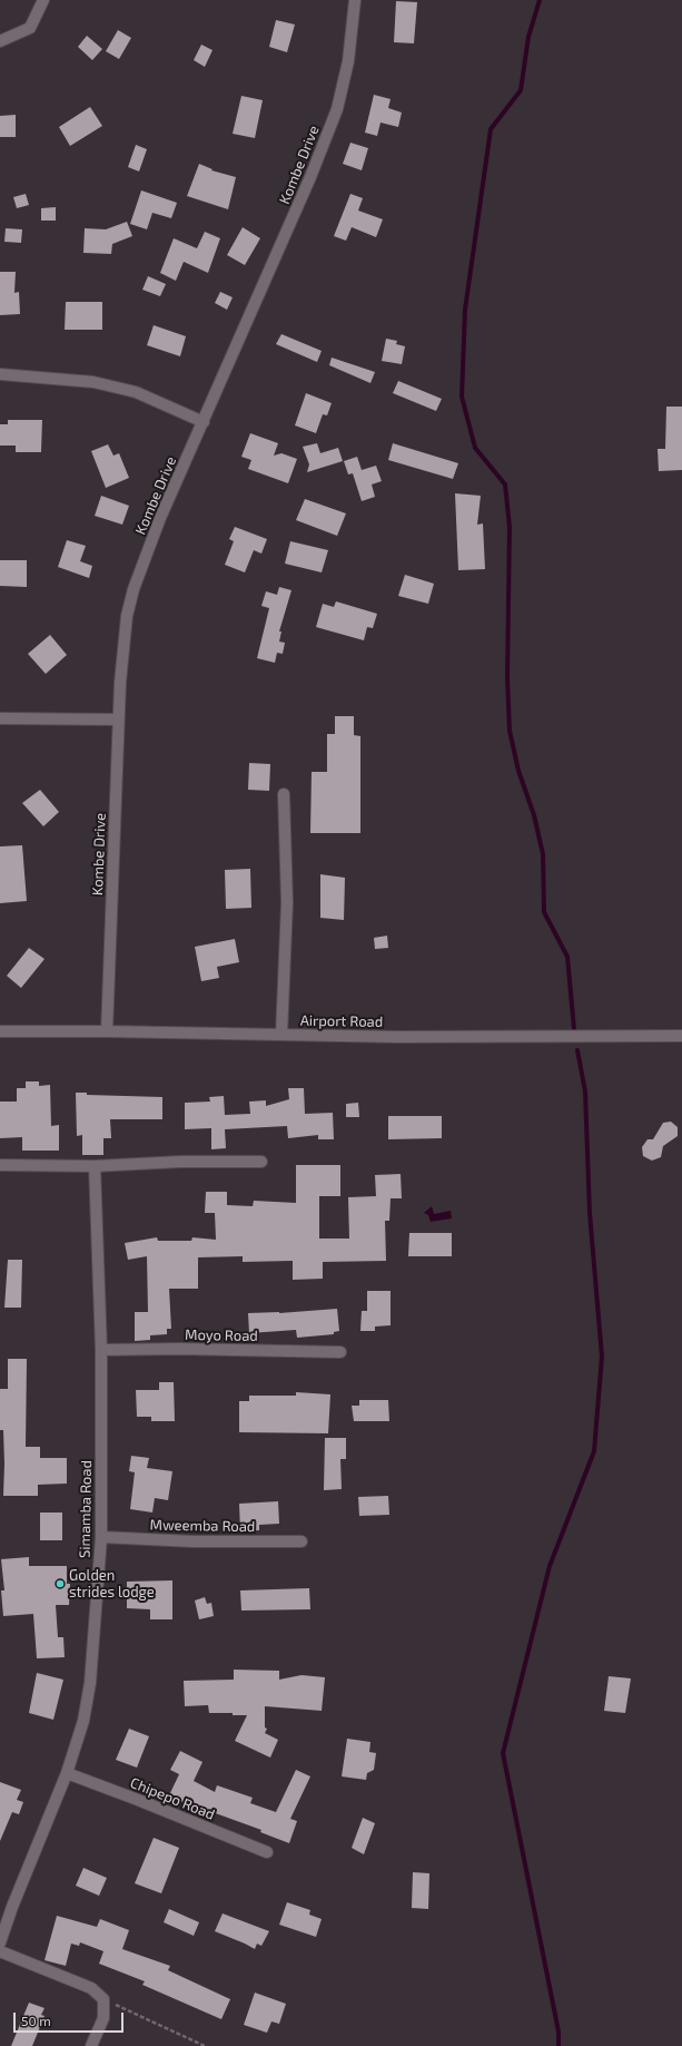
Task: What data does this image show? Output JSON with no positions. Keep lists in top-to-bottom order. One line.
{"streets":{"street":["Kombe Drive","Airport Road","Moyo Road","Simamba Road","Mweemba Road","Chipepo Road"]},"crossings":[["Kombe Drive","Airport Road"],["Moyo Road","Simamba Road"],["Simamba Road","Mweemba Road"],["Simamba Road","Chipepo Road"]],"places":["Golden strides lodge"],"scale_bar":"50 m"}
